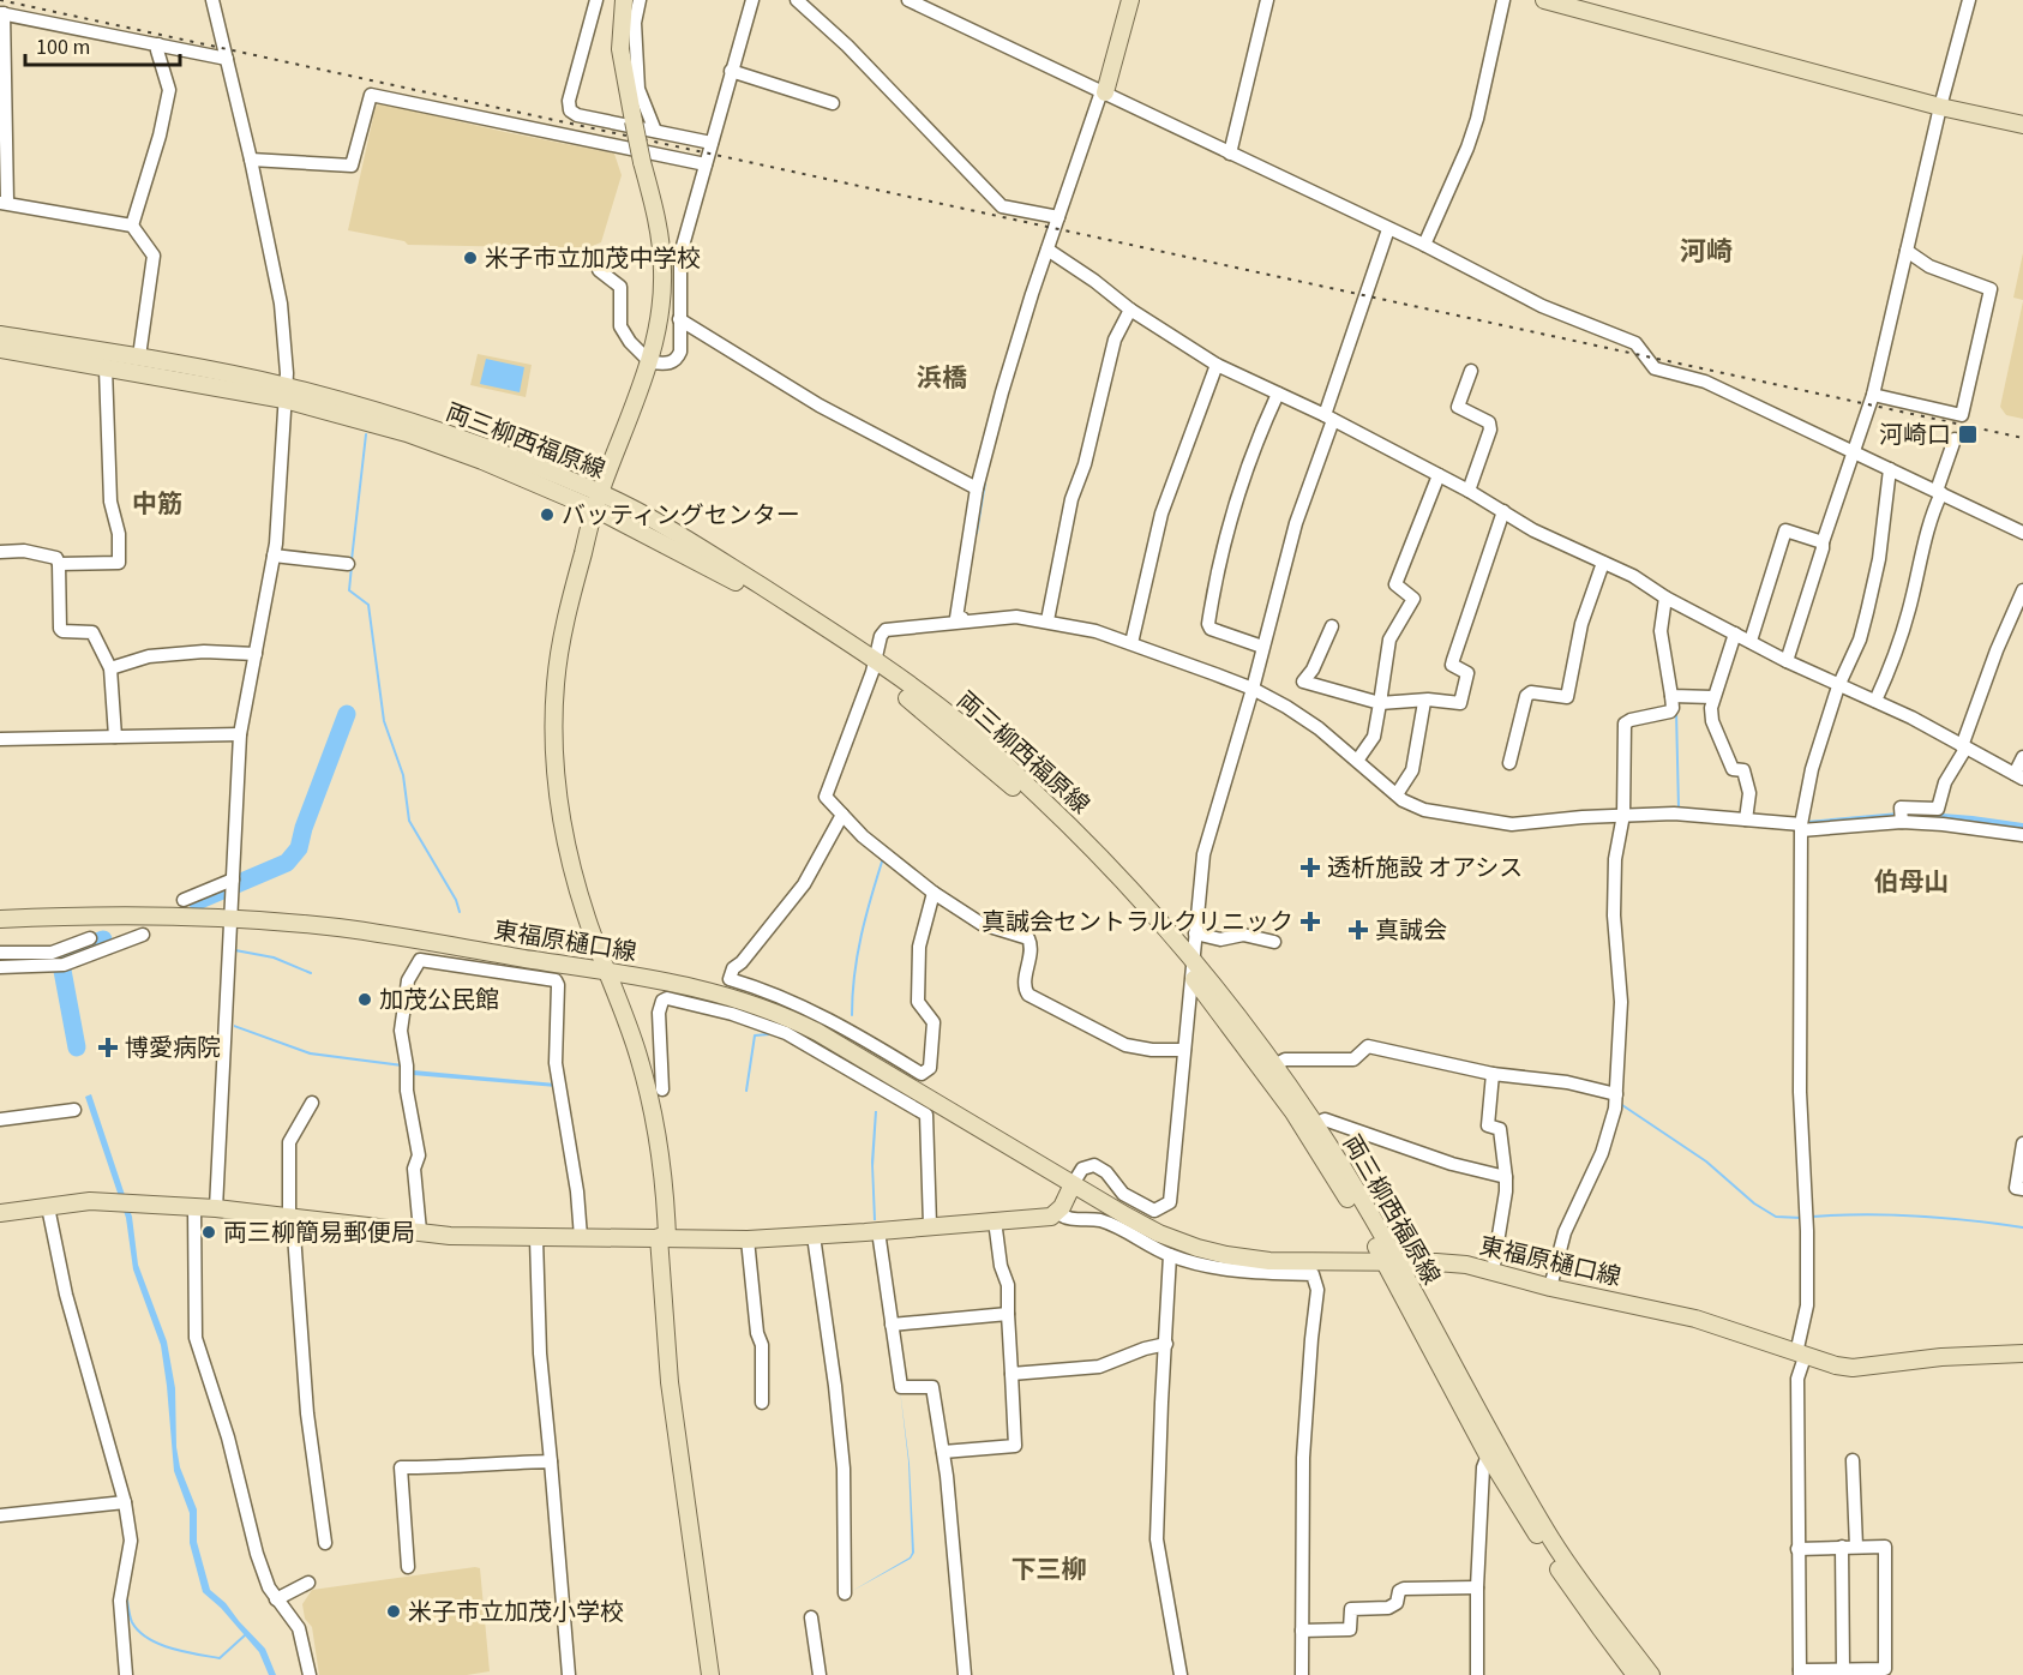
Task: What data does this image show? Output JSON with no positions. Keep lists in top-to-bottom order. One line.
{"streets":{"main road":["両三柳西福原線","東福原樋口線"]},"crossings":[["両三柳西福原線","東福原樋口線"]],"districts":["河崎","浜橋","中筋","伯母山","下三柳"],"places":{"other":["米子市立加茂中学校","バッティングセンター","加茂公民館","両三柳簡易郵便局","米子市立加茂小学校"],"transit":["河崎口"],"health":["透析施設 オアシス","真誠会セントラルクリニック","真誠会","博愛病院"]},"scale_bar":"100 m"}
